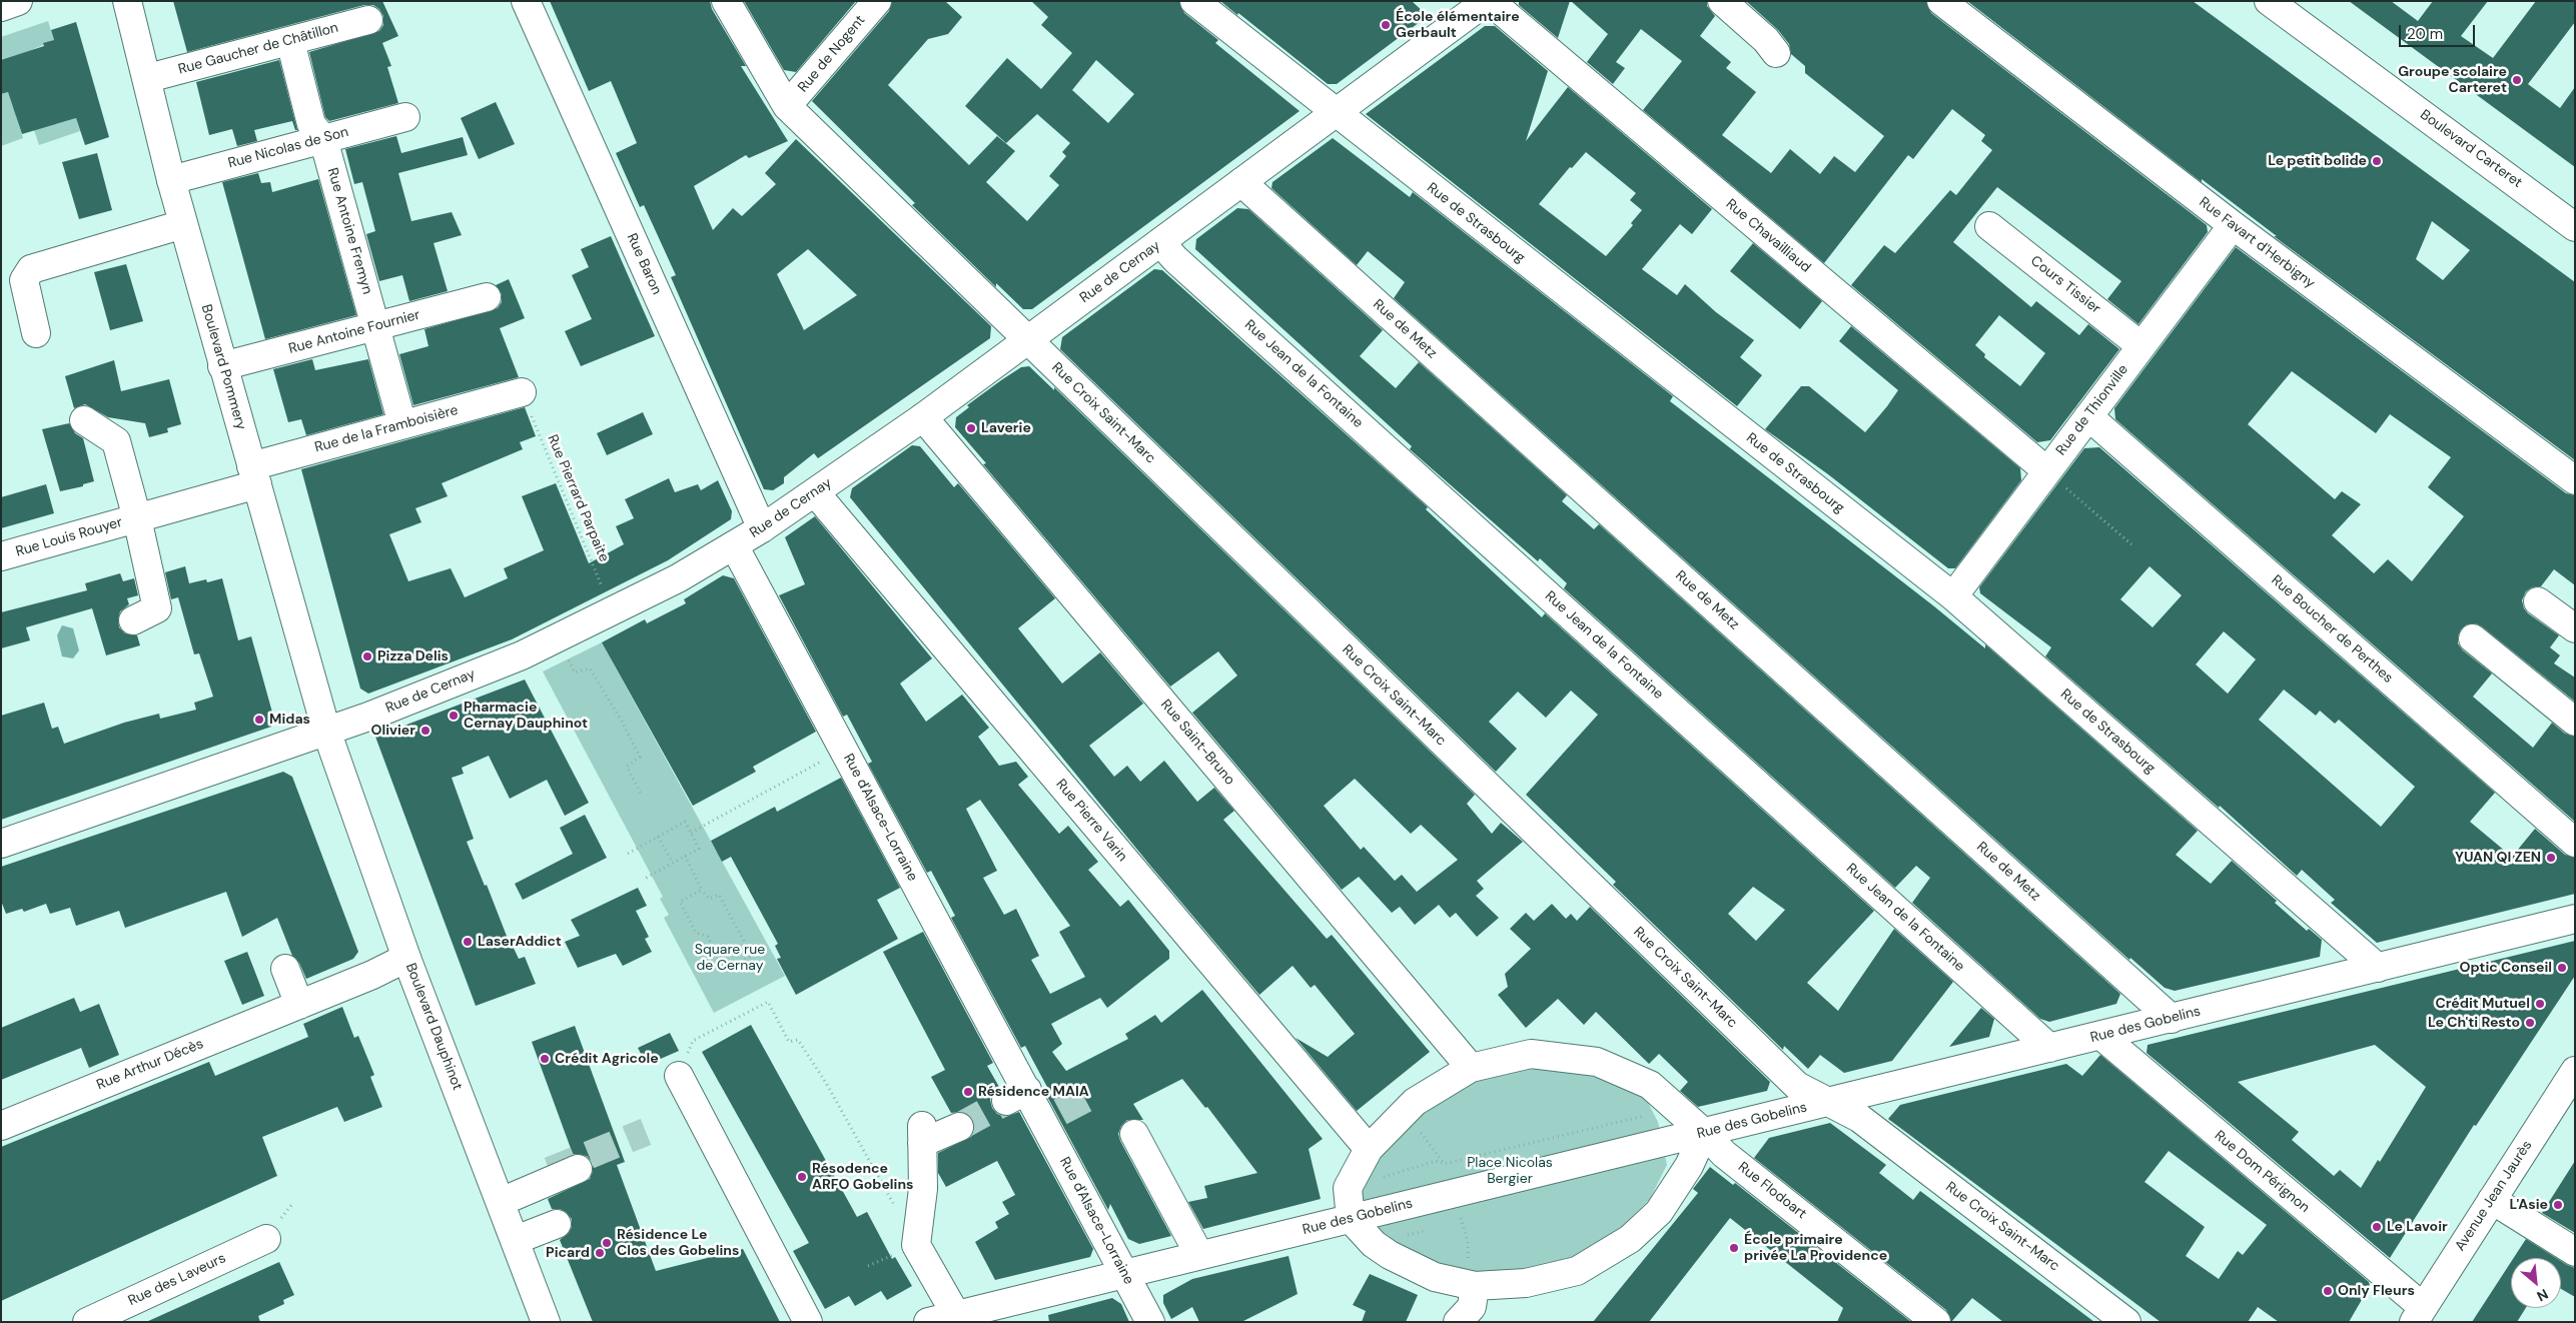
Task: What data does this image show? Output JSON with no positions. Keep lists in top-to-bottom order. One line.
{"streets":{"street":["Rue Gaucher de Châtillon","Rue de Nogent","Rue Nicolas de Son","Boulevard Carteret","Rue de Strasbourg","Rue Antoine Fremyn","Rue Chavailliaud","Rue Favart d'Herbigny","Rue Baron","Rue de Cernay","Cours Tissier","Rue de Metz","Rue Antoine Fournier","Boulevard Pommery","Rue Jean de la Fontaine","Rue de Thionville","Rue Croix Saint-Marc","Rue de la Framboisière","Rue Louis Rouyer","Rue Boucher de Perthes","Rue Saint-Bruno","Rue d'Alsace-Lorraine","Rue Pierre Varin","Rue des Gobelins","Boulevard Dauphinot","Rue Arthur Décès","Rue Dom Pérignon","Rue Flodoart","Avenue Jean Jaurès","Rue des Laveurs"],"path":["Rue Pierrard Parpaite"]},"crossings":[["Rue Gaucher de Châtillon","Rue Antoine Fremyn"],["Rue Gaucher de Châtillon","Boulevard Pommery"],["Rue de Nogent","Rue Croix Saint-Marc"],["Rue Nicolas de Son","Rue Antoine Fremyn"],["Rue Nicolas de Son","Boulevard Pommery"],["Rue de Strasbourg","Rue de Cernay"],["Rue de Strasbourg","Rue de Thionville"],["Rue de Strasbourg","Rue des Gobelins"],["Rue Antoine Fremyn","Rue Antoine Fournier"],["Rue Antoine Fremyn","Rue de la Framboisière"],["Rue Chavailliaud","Rue de Cernay"],["Rue Chavailliaud","Rue de Thionville"],["Rue Favart d'Herbigny","Rue de Thionville"],["Rue Baron","Rue de Cernay"],["Rue de Cernay","Rue de Metz"],["Rue de Cernay","Boulevard Pommery"],["Rue de Cernay","Rue Jean de la Fontaine"],["Rue de Cernay","Rue Croix Saint-Marc"],["Rue de Cernay","Rue Pierrard Parpaite"],["Rue de Cernay","Rue Saint-Bruno"],["Rue de Cernay","Rue d'Alsace-Lorraine"],["Rue de Cernay","Rue Pierre Varin"],["Rue de Cernay","Boulevard Dauphinot"],["Cours Tissier","Rue de Thionville"],["Rue de Metz","Rue des Gobelins"],["Rue Antoine Fournier","Boulevard Pommery"],["Boulevard Pommery","Rue de la Framboisière"],["Boulevard Pommery","Rue Louis Rouyer"],["Boulevard Pommery","Boulevard Dauphinot"],["Rue Jean de la Fontaine","Rue des Gobelins"],["Rue de Thionville","Rue Boucher de Perthes"],["Rue Croix Saint-Marc","Rue des Gobelins"],["Rue de la Framboisière","Rue Pierrard Parpaite"],["Rue de la Framboisière","Rue Louis Rouyer"],["Rue d'Alsace-Lorraine","Rue des Gobelins"],["Rue des Gobelins","Rue Dom Pérignon"],["Rue des Gobelins","Rue Flodoart"],["Boulevard Dauphinot","Rue Arthur Décès"],["Rue Dom Pérignon","Avenue Jean Jaurès"]],"parks":["Square rue de Cernay","Place Nicolas Bergier"],"places":["École élémentaire Gerbault","Groupe scolaire Carteret","Le petit bolide","Laverie","Pizza Delis","Pharmacie Cernay Dauphinot","Midas","Olivier","YUAN QI ZEN","LaserAddict","Optic Conseil","Crédit Mutuel","Le Ch'ti Resto","Crédit Agricole","Résidence MAIA","Résodence ARFO Gobelins","L'Asie","Le Lavoir","Résidence Le Clos des Gobelins","École primaire privée La Providence","Picard","Only Fleurs"],"scale_bar":"20 m","north":"bottom right"}
